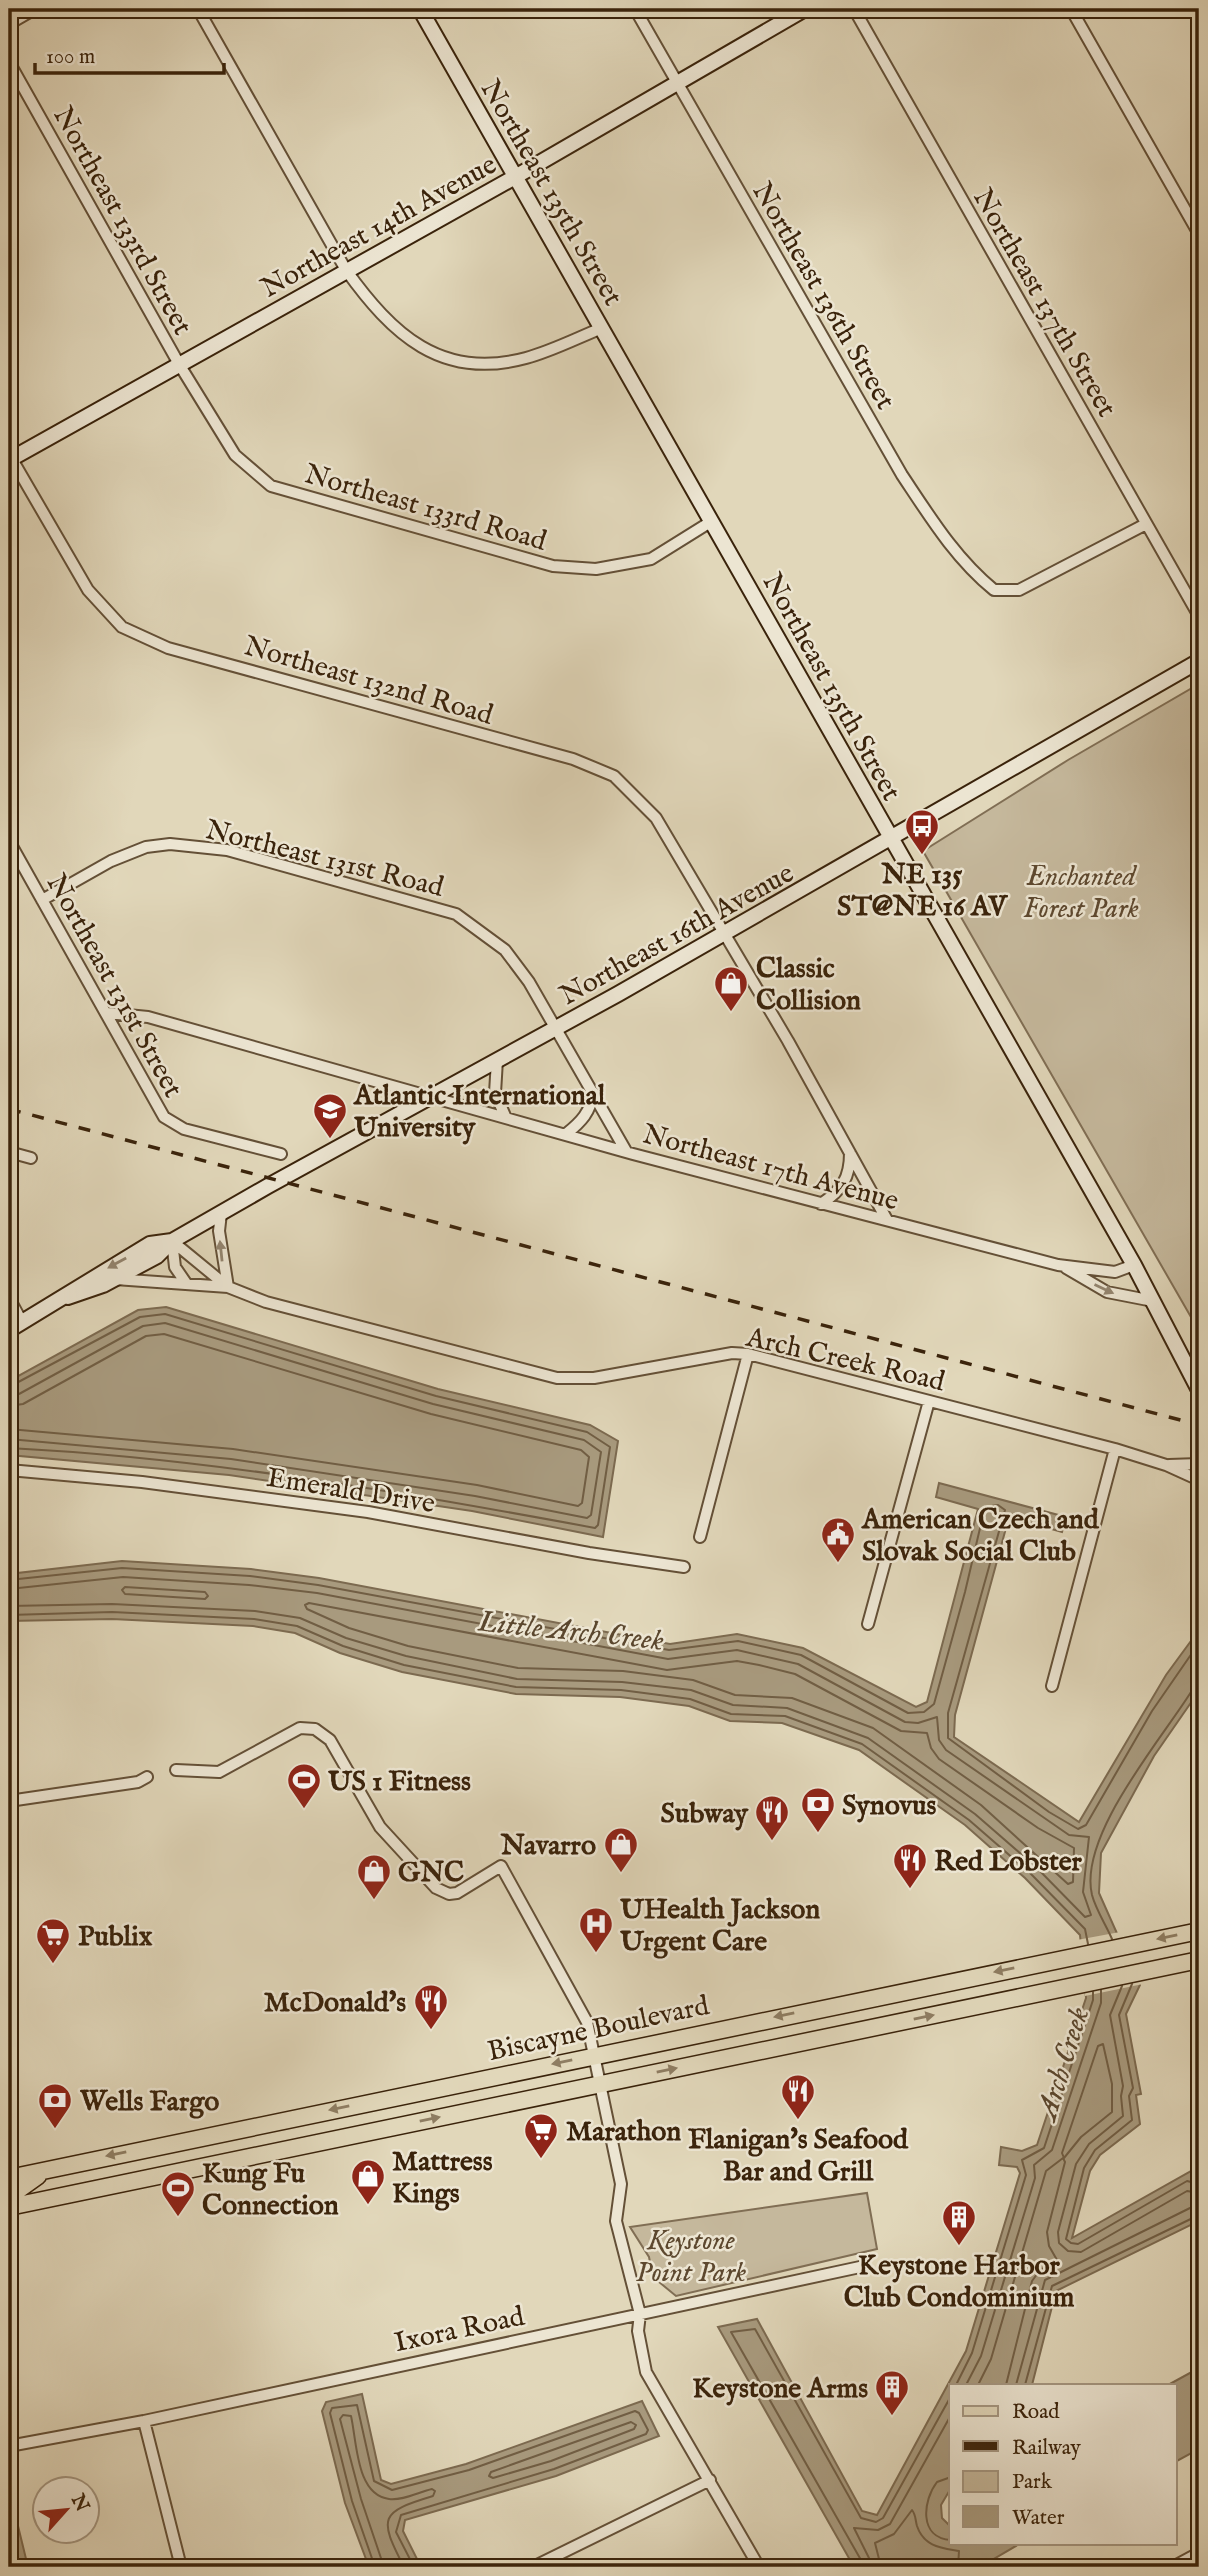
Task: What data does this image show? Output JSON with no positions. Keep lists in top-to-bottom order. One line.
{"streets":{"main road":["Biscayne Boulevard"],"street":["Northeast 135th Street","Northeast 133rd Street","Northeast 14th Avenue","Northeast 136th Street","Northeast 137th Street","Northeast 133rd Road","Northeast 132nd Road","Northeast 131st Road","Northeast 16th Avenue","Northeast 131st Street","Northeast 17th Avenue","Arch Creek Road","Emerald Drive","Ixora Road"]},"crossings":[["Northeast 135th Street","Northeast 14th Avenue"],["Northeast 135th Street","Northeast 133rd Road"],["Northeast 135th Street","Northeast 16th Avenue"],["Northeast 135th Street","Northeast 17th Avenue"],["Northeast 133rd Street","Northeast 14th Avenue"],["Northeast 133rd Street","Northeast 133rd Road"],["Northeast 14th Avenue","Northeast 136th Street"],["Northeast 14th Avenue","Northeast 133rd Road"],["Northeast 14th Avenue","Northeast 132nd Road"],["Northeast 136th Street","Northeast 137th Street"],["Northeast 132nd Road","Northeast 16th Avenue"],["Northeast 132nd Road","Northeast 17th Avenue"],["Northeast 131st Road","Northeast 16th Avenue"],["Northeast 131st Road","Northeast 131st Street"],["Northeast 131st Road","Northeast 17th Avenue"],["Northeast 16th Avenue","Northeast 17th Avenue"],["Northeast 16th Avenue","Arch Creek Road"],["Northeast 131st Street","Northeast 17th Avenue"]],"water":["Little Arch Creek","Arch Creek"],"parks":["Enchanted Forest Park","Keystone Point Park"],"places":{"bus stop":["NE 135 ST@NE 16 AV"],"shop":["Classic Collision","Navarro","GNC","Mattress Kings"],"school or university":["Atlantic International University"],"public building":["American Czech and Slovak Social Club"],"sports":["US 1 Fitness","Kung Fu Connection"],"bank":["Synovus","Wells Fargo"],"restaurant":["Subway","Red Lobster","McDonald's","Flanigan's Seafood Bar and Grill"],"hospital":["UHealth Jackson Urgent Care"],"supermarket":["Publix","Marathon"],"building":["Keystone Harbor Club Condominium","Keystone Arms"]},"legend":["Road","Railway","Park","Water"],"scale_bar":"100 m","north":"top right"}
